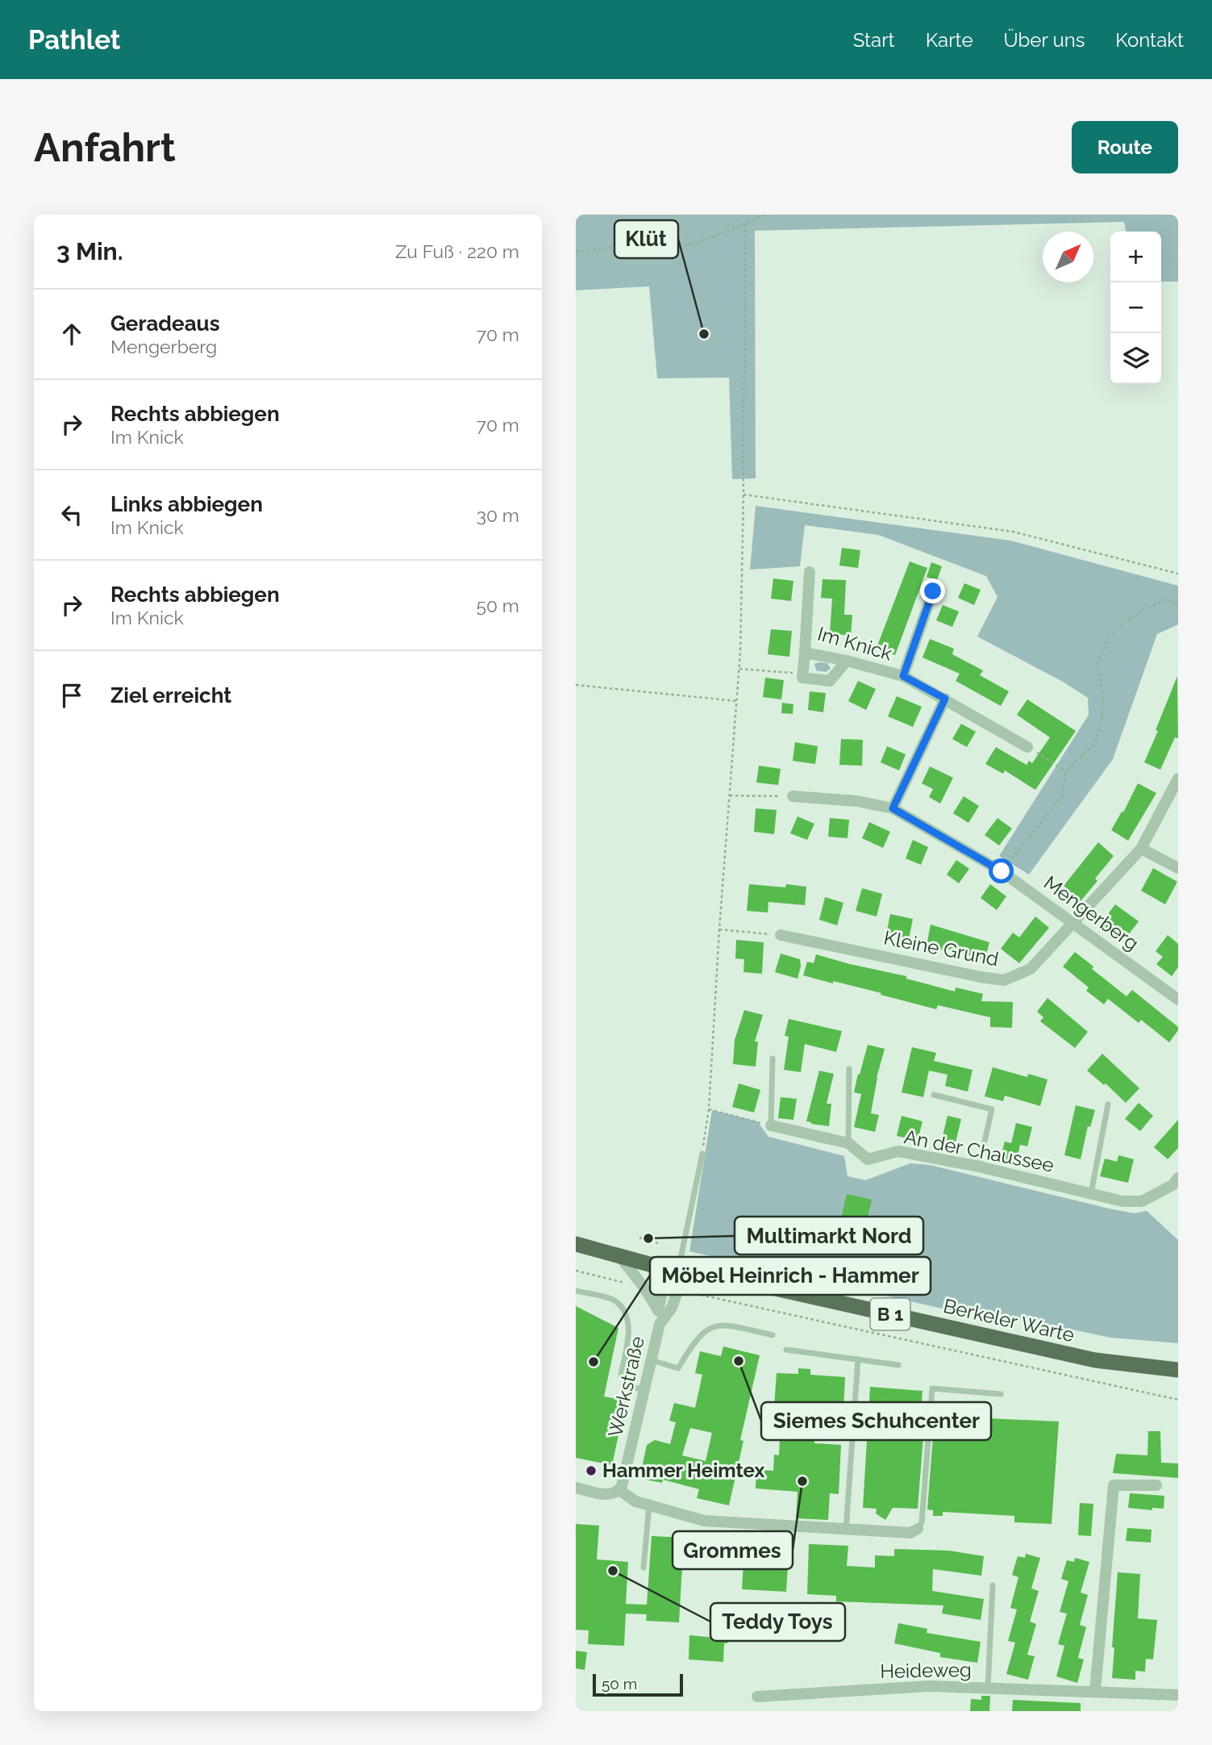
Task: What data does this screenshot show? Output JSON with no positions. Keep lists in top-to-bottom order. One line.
{"streets":{"main road":["B 1","Berkeler Warte"],"street":["Im Knick","Mengerberg","Kleine Grund","An der Chaussee","Werkstraße","Heideweg"]},"crossings":[["Mengerberg","Kleine Grund"],["Berkeler Warte","Werkstraße"]],"places":["Klüt","Multimarkt Nord","Siemes Schuhcenter","Möbel Heinrich - Hammer","Hammer Heimtex","Grommes","Teddy Toys"],"scale_bar":"50 m","north":"top right","page":{"header":"Pathlet","nav":["Start","Karte","Über uns","Kontakt"],"buttons":"Route","title":"Anfahrt","heading":["3 Min.","Zu Fuß · 220 m"],"map_buttons":["+","−"],"list":[["Geradeaus","Mengerberg","70 m"],["Rechts abbiegen","Im Knick","70 m"],["Links abbiegen","Im Knick","30 m"],["Rechts abbiegen","Im Knick","50 m"],"Ziel erreicht"],"scale":"50 m"}}
